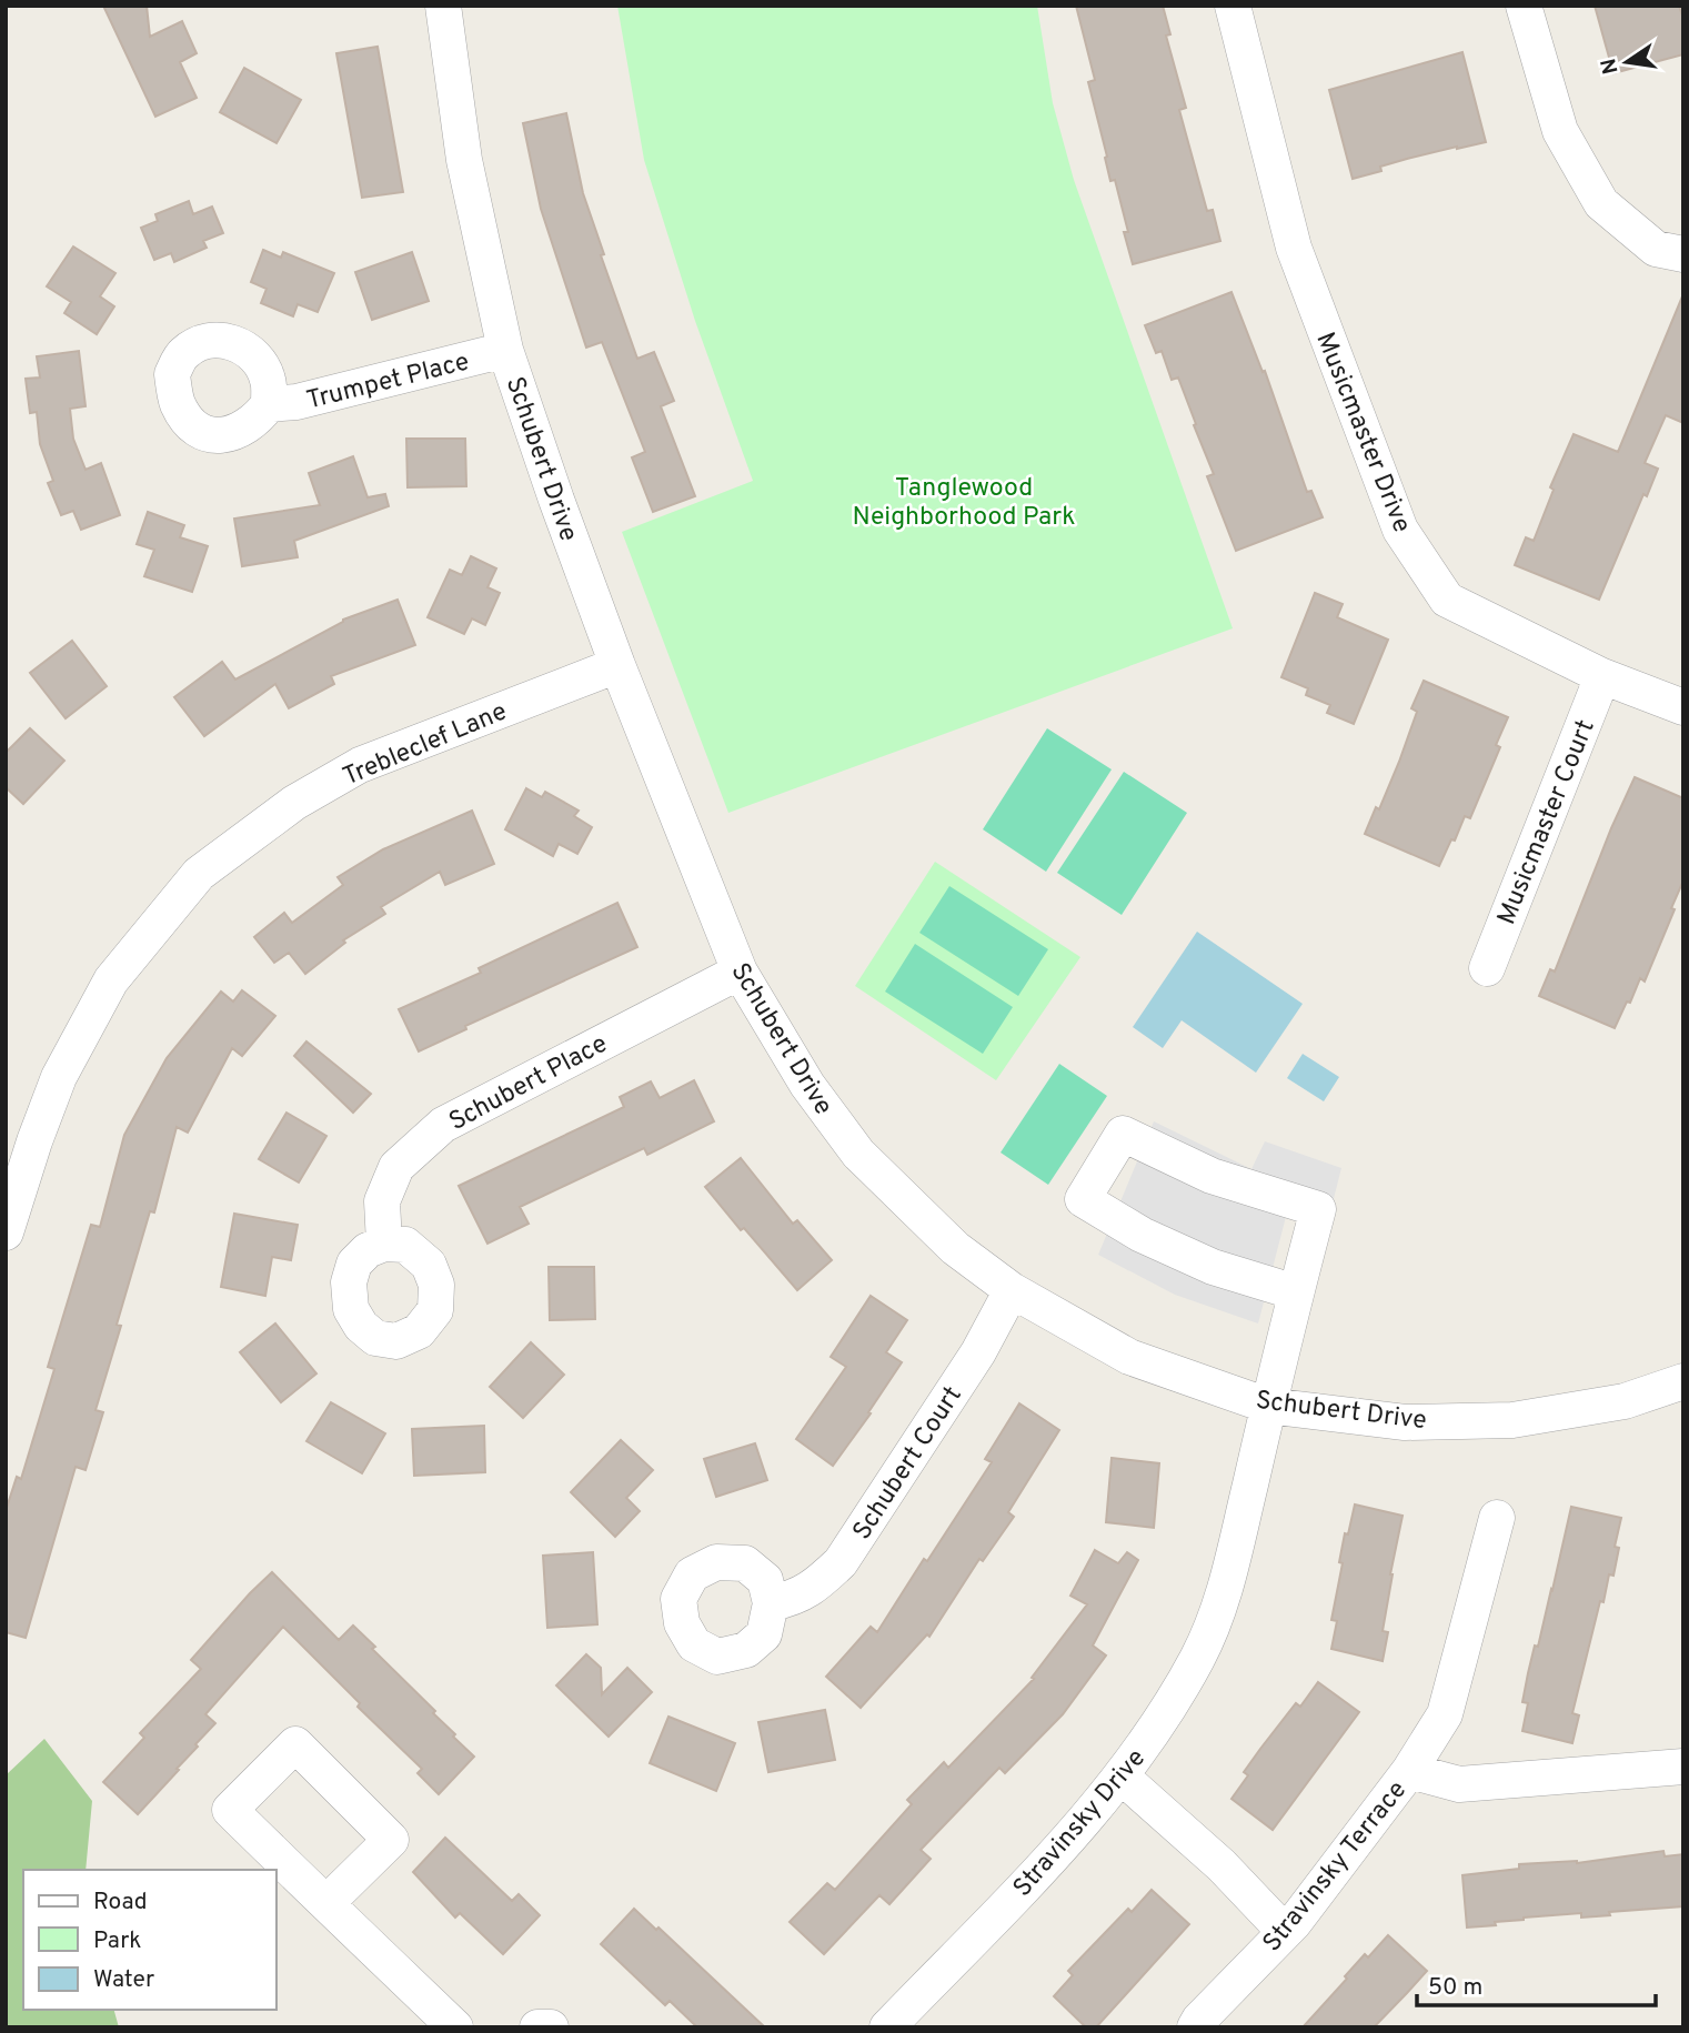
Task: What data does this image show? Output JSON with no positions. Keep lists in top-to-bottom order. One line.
{"streets":{"street":["Trumpet Place","Musicmaster Drive","Schubert Drive","Trebleclef Lane","Musicmaster Court","Schubert Place","Schubert Court","Stravinsky Drive","Stravinsky Terrace"]},"crossings":[["Trumpet Place","Schubert Drive"],["Musicmaster Drive","Musicmaster Court"],["Schubert Drive","Trebleclef Lane"],["Schubert Drive","Schubert Place"],["Schubert Drive","Schubert Court"],["Schubert Drive","Stravinsky Drive"]],"parks":["Tanglewood Neighborhood Park"],"legend":["Road","Park","Water"],"scale_bar":"50 m","north":"left"}
